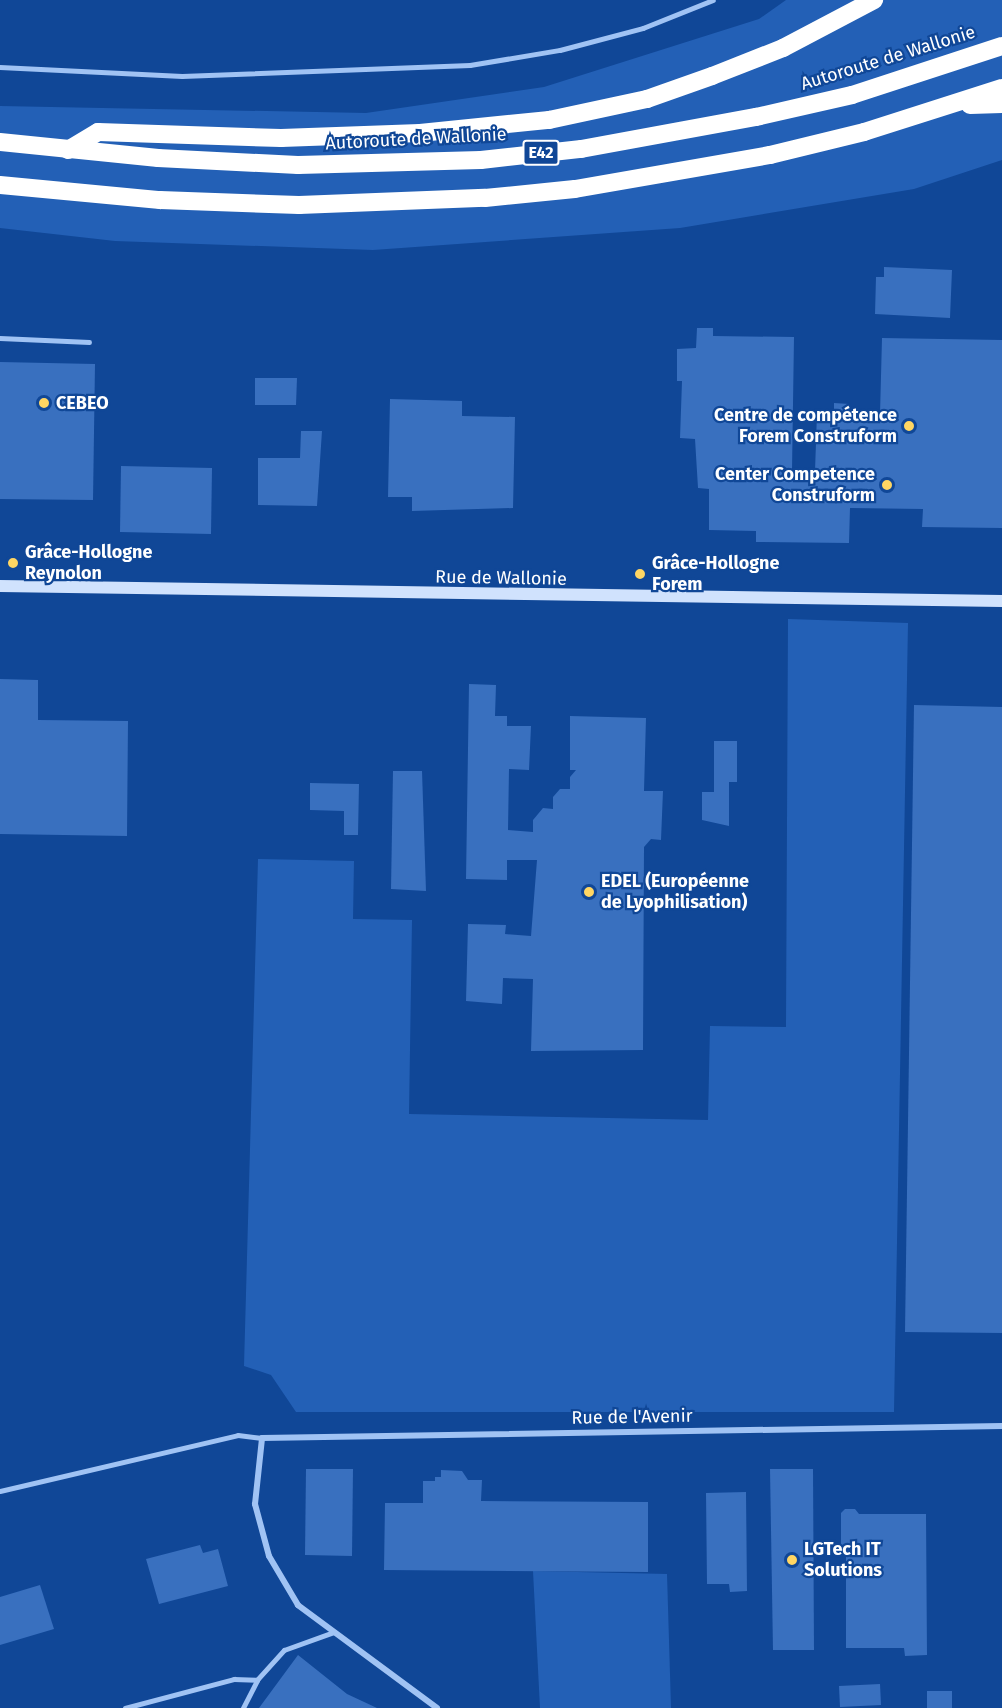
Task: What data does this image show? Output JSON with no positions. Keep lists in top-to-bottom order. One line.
{"streets":{"highway":["Autoroute de Wallonie","E42"],"street":["Rue de Wallonie","Rue de l'Avenir"]},"places":["CEBEO","Centre de compétence Forem Construform","Center Competence Construform","Grâce-Hollogne Reynolon","Grâce-Hollogne Forem","EDEL (Européenne de Lyophilisation)","LGTech IT Solutions"]}
